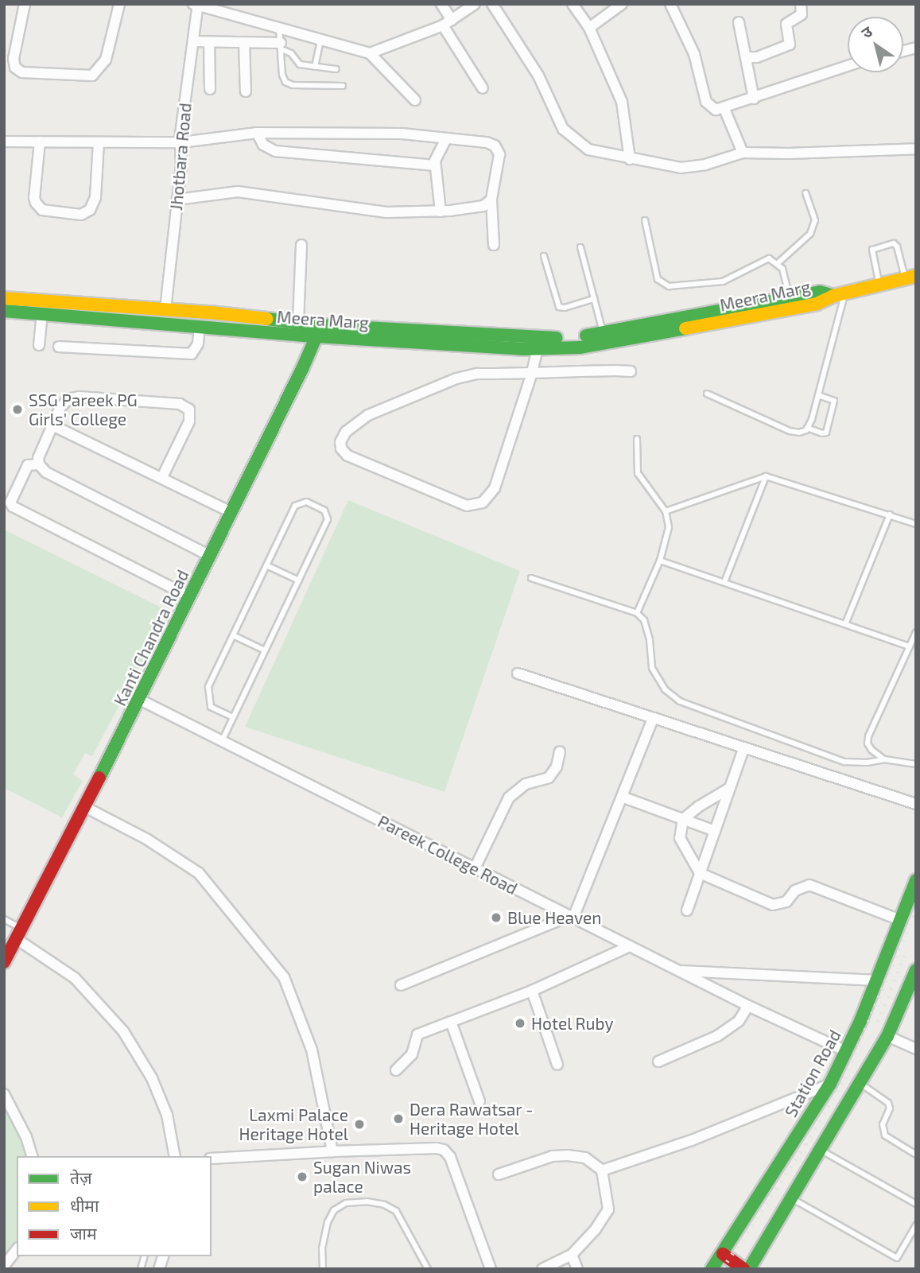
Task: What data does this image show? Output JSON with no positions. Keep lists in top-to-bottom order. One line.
{"streets":{"main road":["Meera Marg","Kanti Chandra Road","Station Road"],"street":["Jhotbara Road","Pareek College Road"]},"crossings":[["Jhotbara Road","Meera Marg"],["Meera Marg","Kanti Chandra Road"],["Kanti Chandra Road","Pareek College Road"],["Pareek College Road","Station Road"]],"places":["SSG Pareek PG Girls' College","Blue Heaven","Hotel Ruby","Dera Rawatsar - Heritage Hotel","Laxmi Palace Heritage Hotel","Sugan Niwas palace"],"legend":["तेज़","धीमा","जाम"],"north":"top left"}
